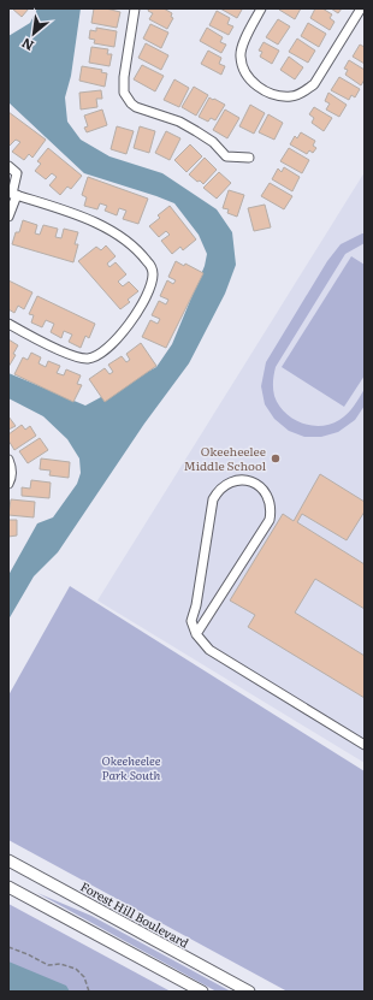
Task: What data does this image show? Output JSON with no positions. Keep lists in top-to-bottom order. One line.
{"streets":{"main road":["Forest Hill Boulevard"]},"parks":["Okeeheelee Park South"],"places":["Okeeheelee Middle School"],"north":"bottom left"}
